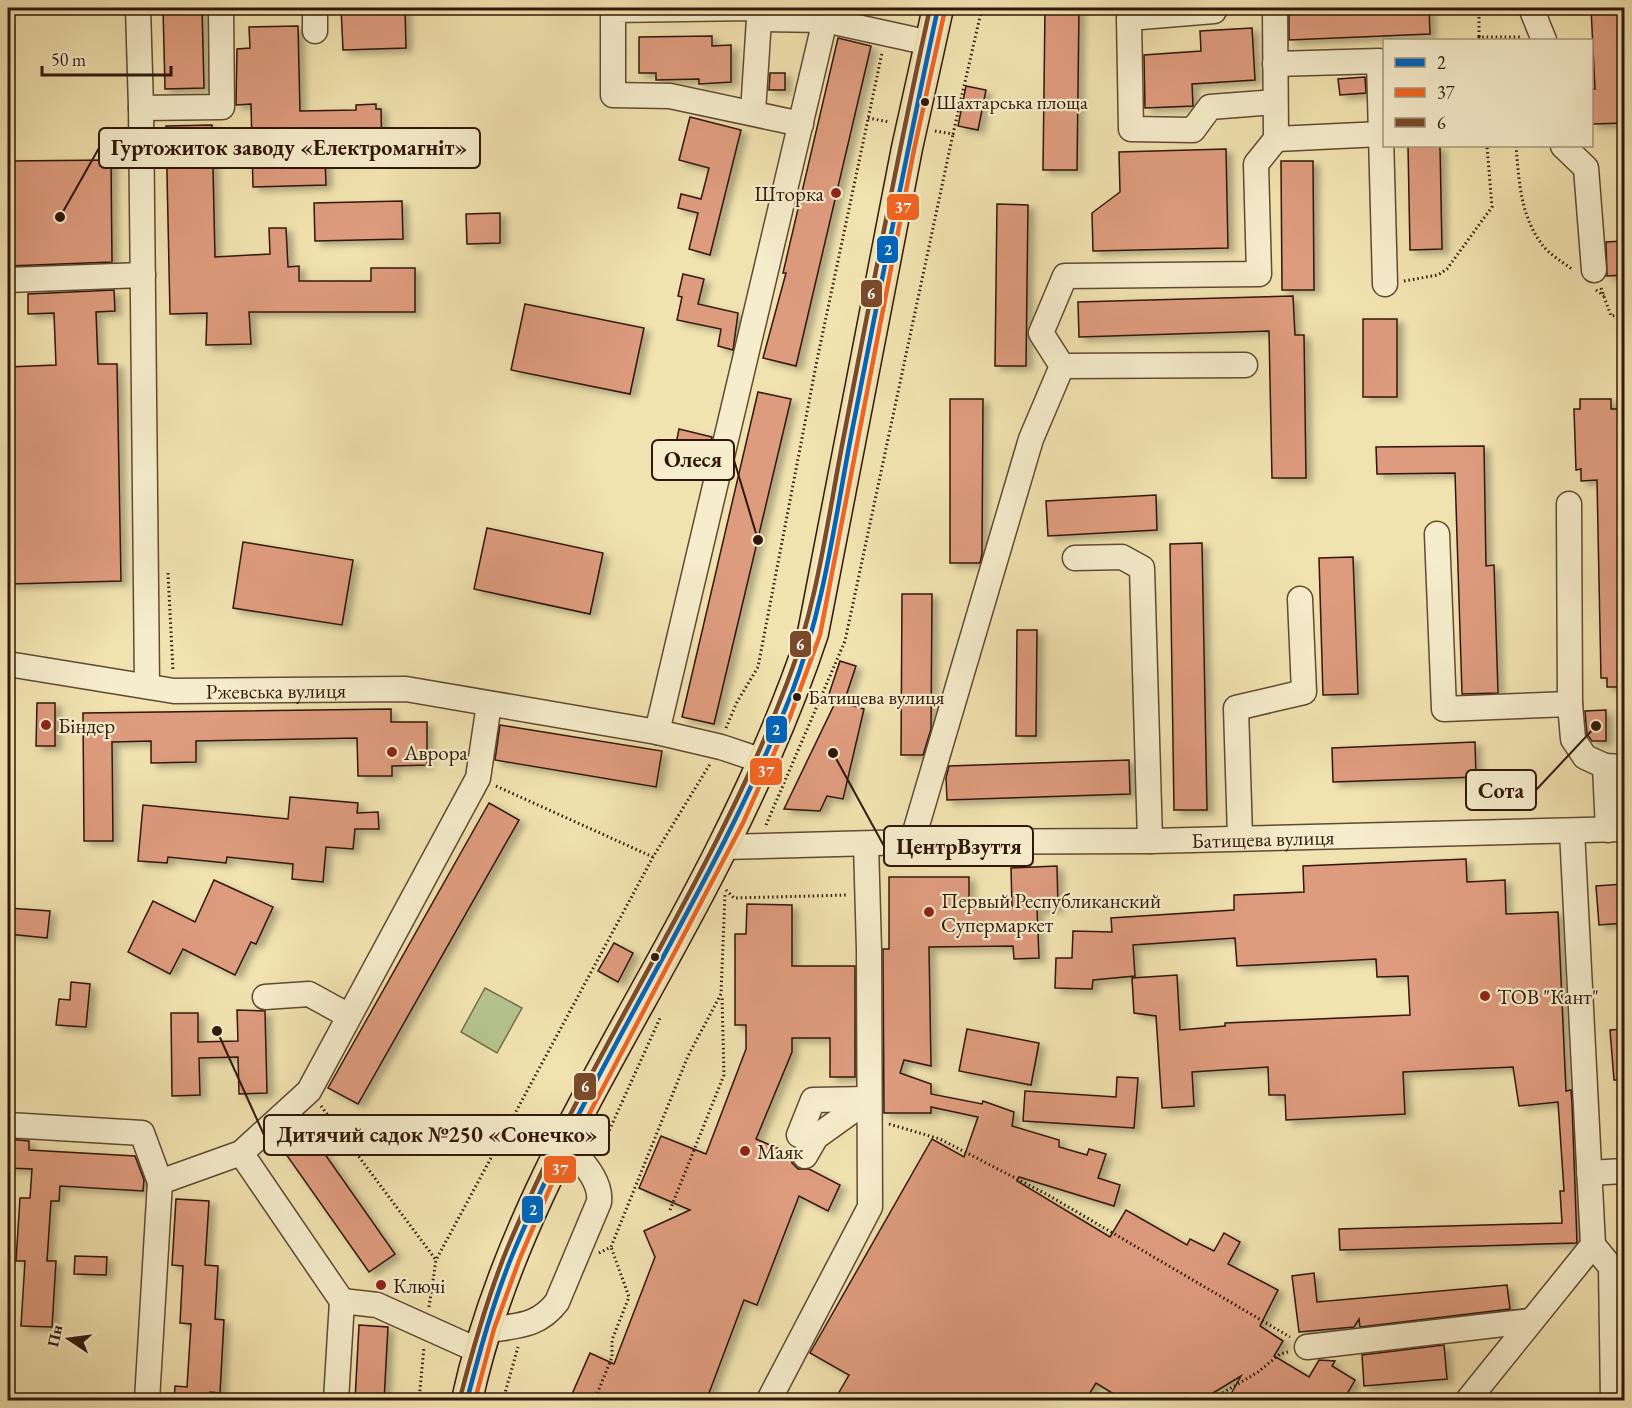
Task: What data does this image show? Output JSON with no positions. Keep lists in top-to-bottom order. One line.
{"streets":{"street":["Ржевська вулиця","Батищева вулиця"]},"places":["Шахтарська площа","Шторка","Гуртожиток заводу «Електромагніт»","Олеся","Батищева вулиця","Біндер","Сота","Аврора","ЦентрВзуття","Первый Республиканский Супермаркет","ТОВ \"Кант\"","Дитячий садок №250 «Сонечко»","Маяк","Ключі"],"lines":["transit line 2","transit line 6","transit line 37"],"legend":["2","37","6"],"scale_bar":"50 m","north":"left"}
